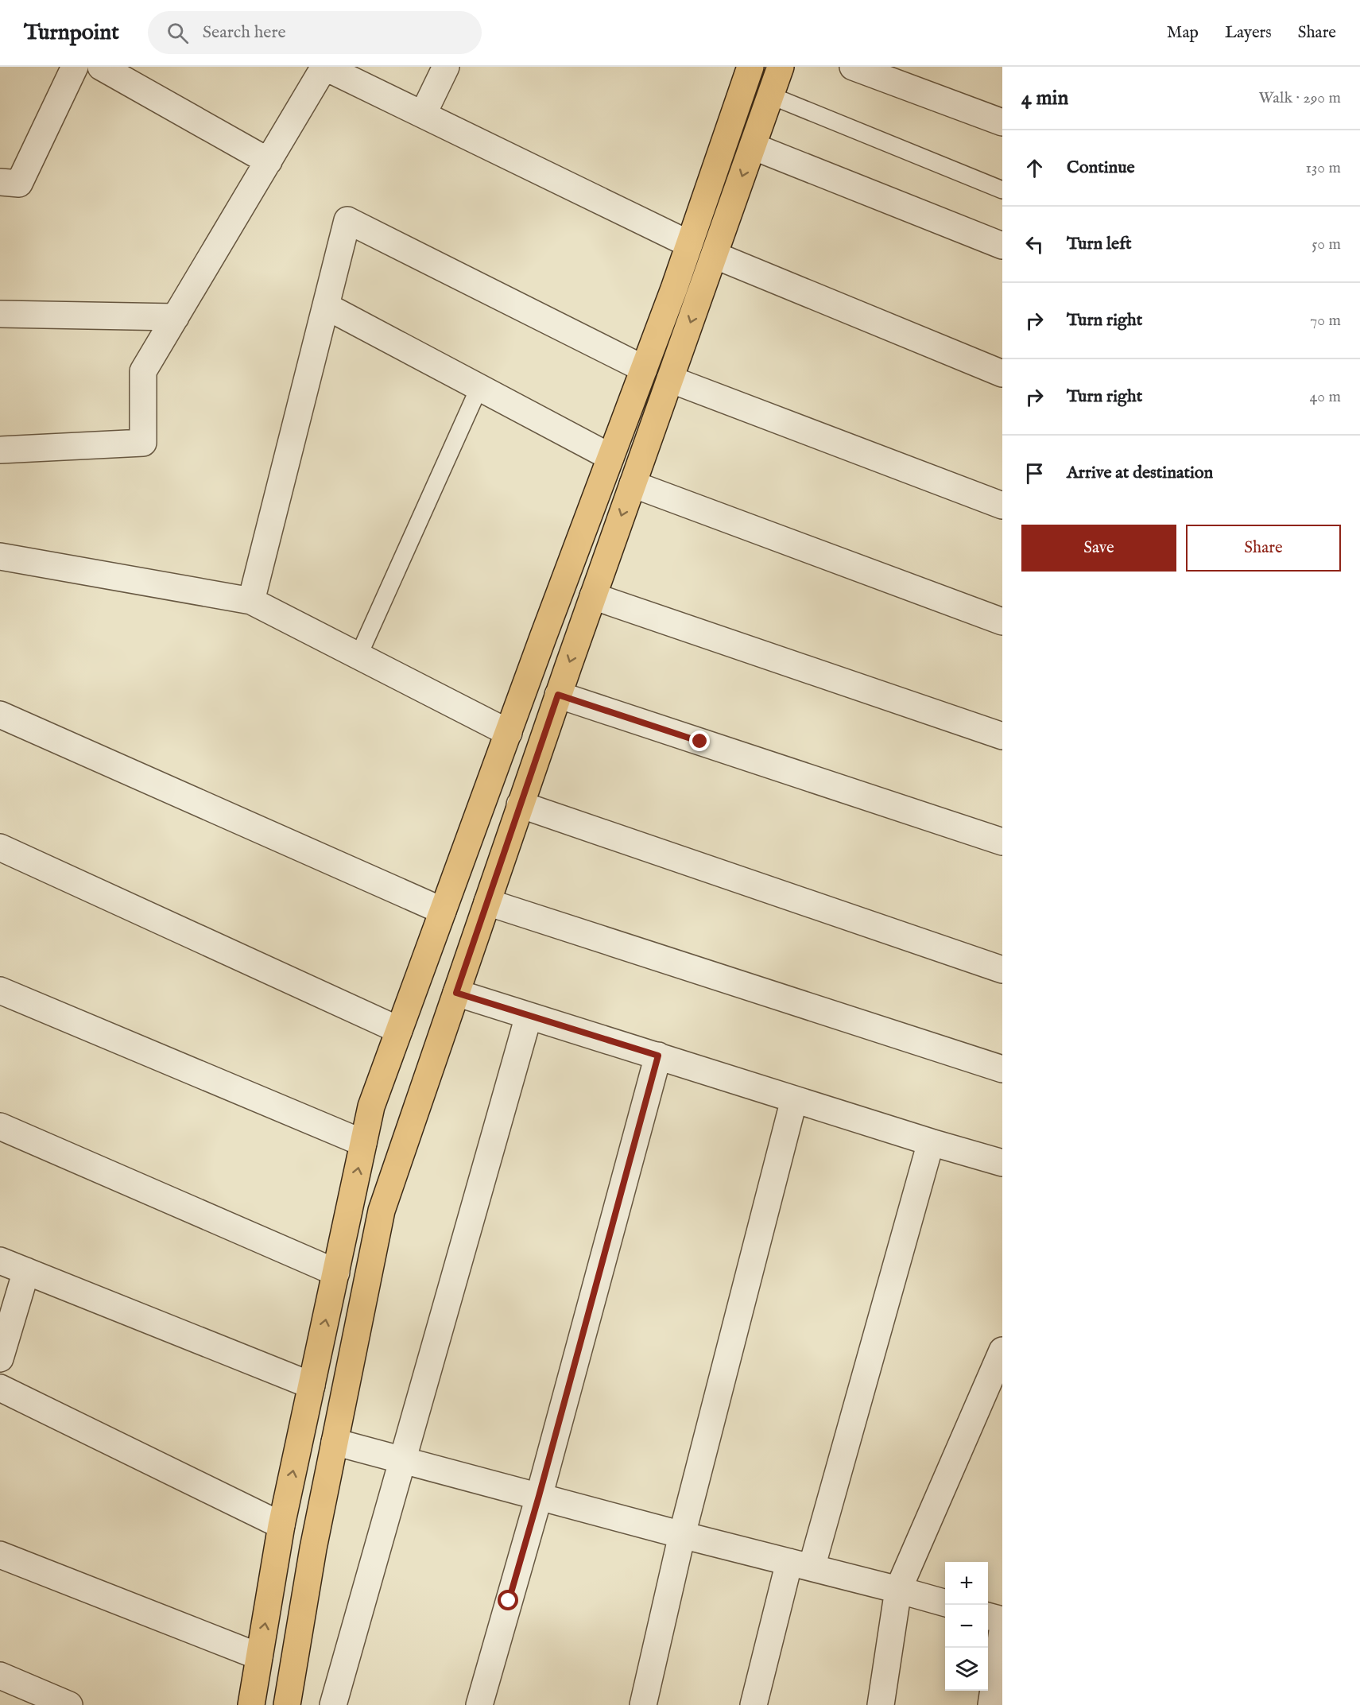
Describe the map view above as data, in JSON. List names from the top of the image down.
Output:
{
  "page": {
    "header": "Turnpoint",
    "search": "Search here",
    "nav": ["Map", "Layers", "Share"],
    "heading": ["4 min", "Walk · 290 m"],
    "list": [
      ["Continue", "130 m"],
      ["Turn left", "50 m"],
      ["Turn right", "70 m"],
      ["Turn right", "40 m"],
      "Arrive at destination"
    ],
    "buttons": ["Save", "Share"],
    "map_buttons": ["+", "−"]
  }
}
